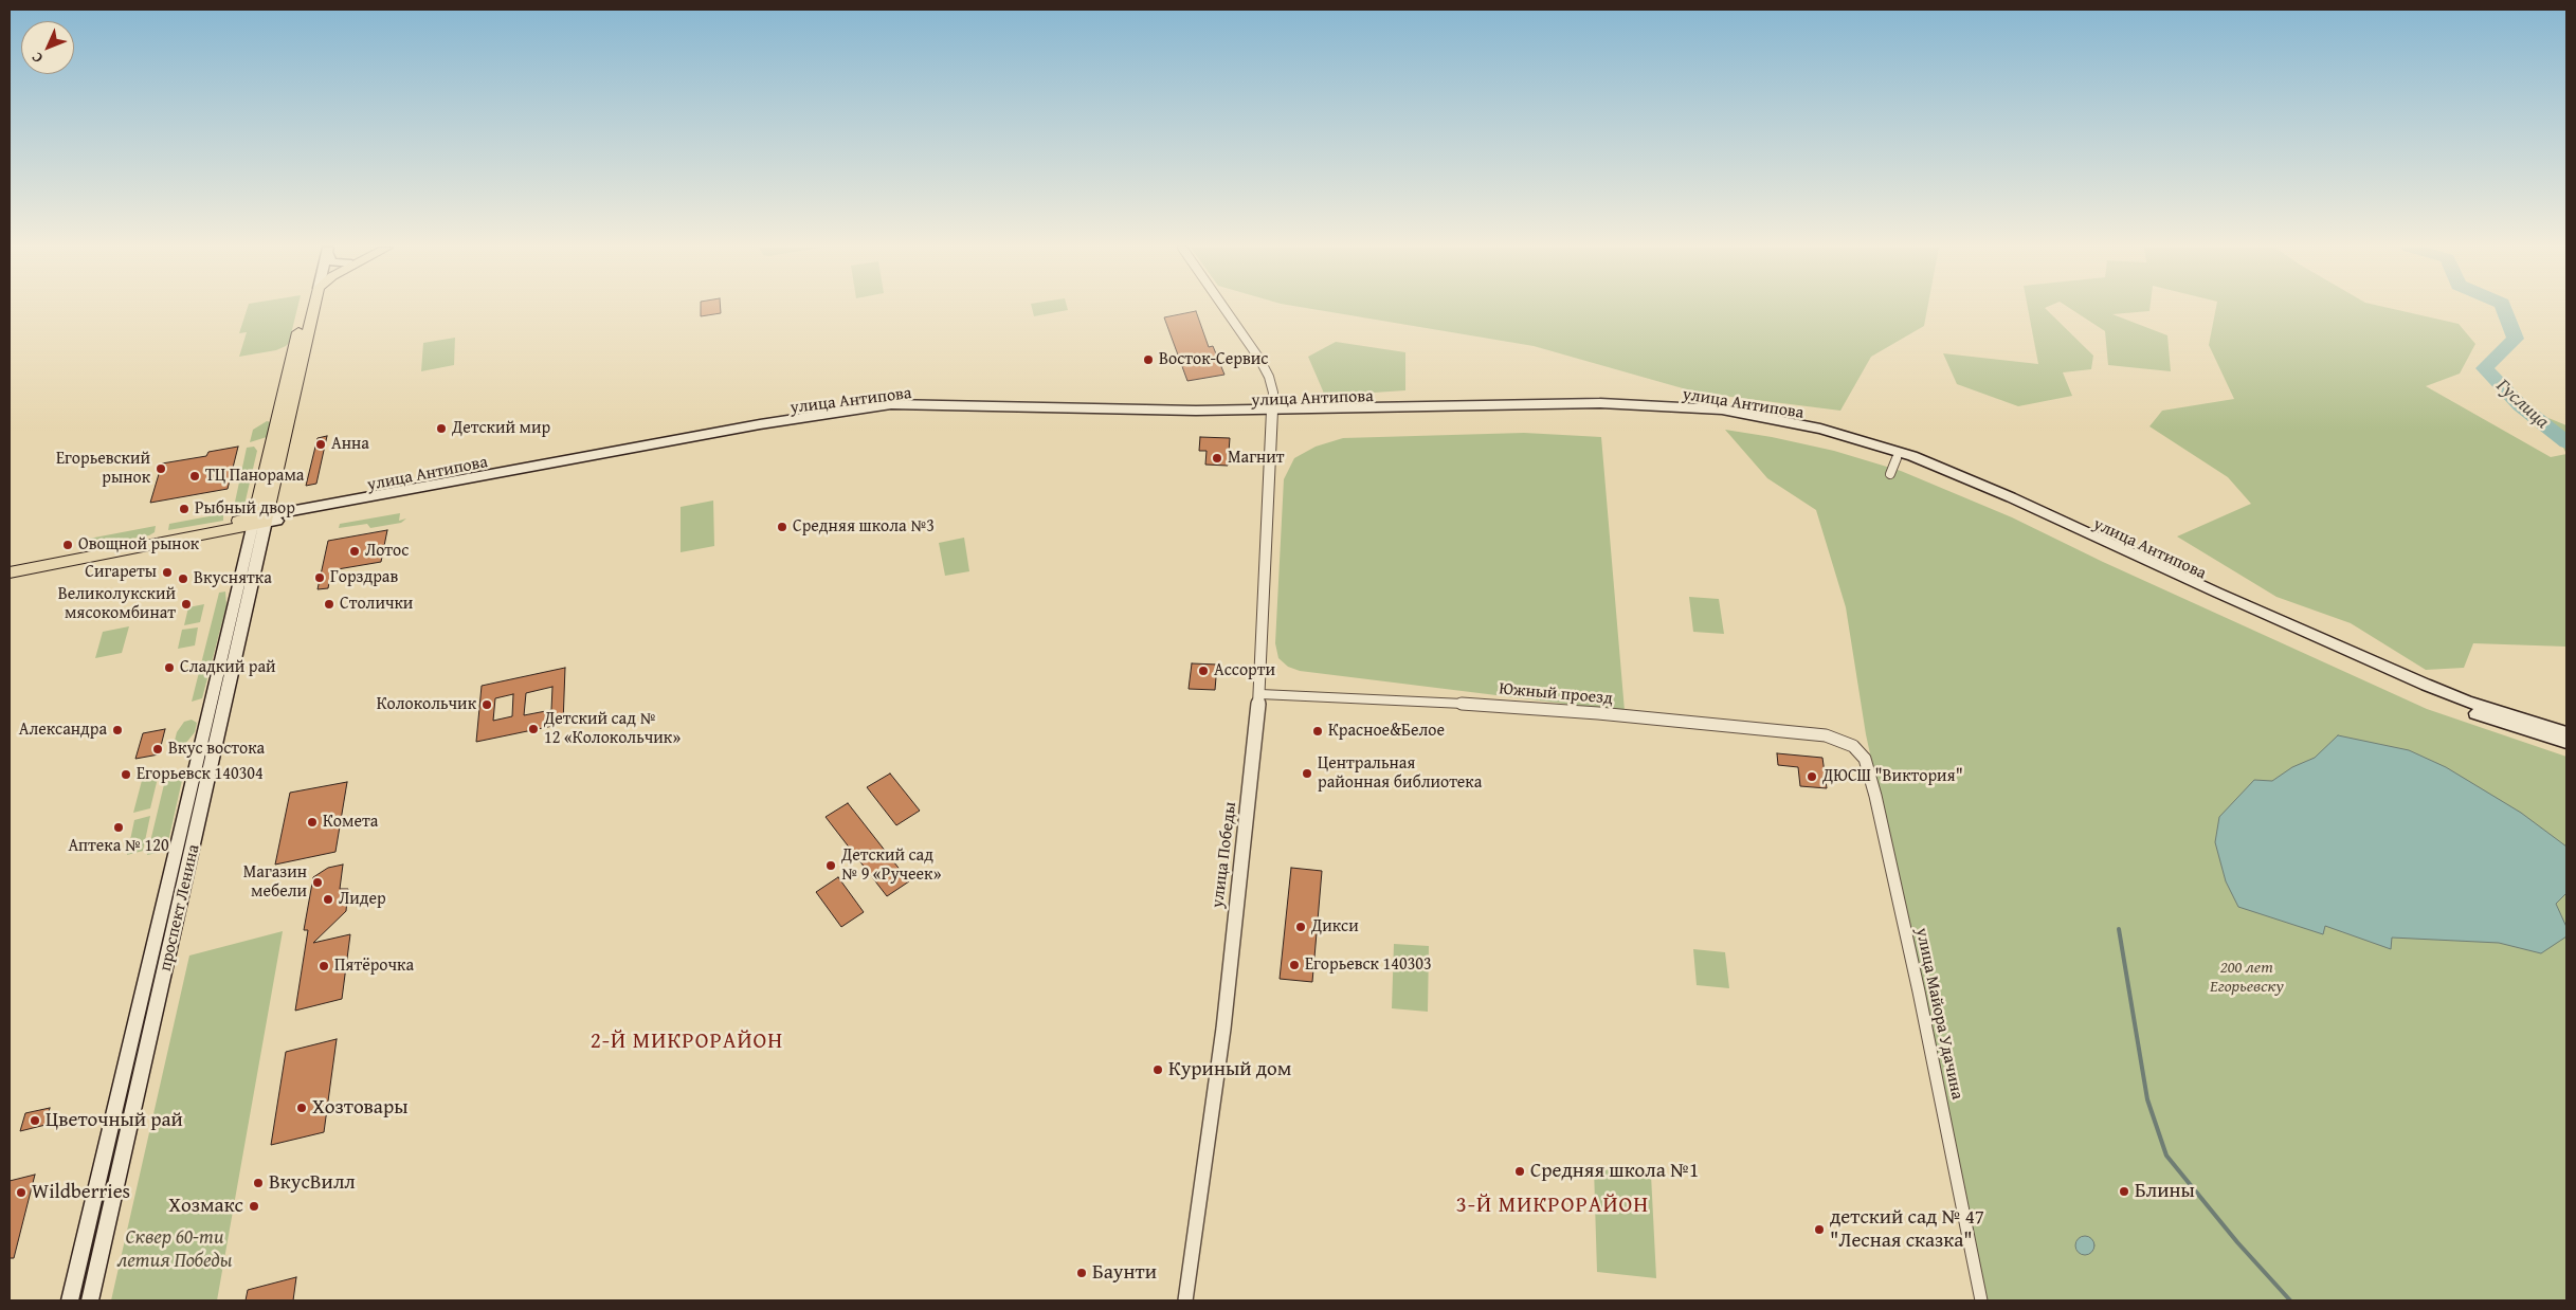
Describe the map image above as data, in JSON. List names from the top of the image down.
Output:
{
  "streets": {
    "main road": ["улица Антипова", "проспект Ленина"],
    "street": ["Южный проезд", "улица Победы", "улица Майора Удачина"]
  },
  "crossings": [
    ["улица Антипова", "улица Победы"],
    ["улица Антипова", "проспект Ленина"],
    ["Южный проезд", "улица Победы"],
    ["Южный проезд", "улица Майора Удачина"]
  ],
  "districts": ["2-Й МИКРОРАЙОН", "3-Й МИКРОРАЙОН"],
  "water": ["Гуслица"],
  "parks": ["200 лет Егорьевску", "Сквер 60-ти летия Победы"],
  "places": [
    "Восток-Сервис",
    "Детский мир",
    "Анна",
    "Магнит",
    "Егорьевский рынок",
    "ТЦ Панорама",
    "Рыбный двор",
    "Средняя школа №3",
    "Овощной рынок",
    "Лотос",
    "Сигареты",
    "Горздрав",
    "Вкуснятка",
    "Великолукский мясокомбинат",
    "Столички",
    "Сладкий рай",
    "Ассорти",
    "Колокольчик",
    "Детский сад № 12 «Колокольчик»",
    "Александра",
    "Красное&Белое",
    "Вкус востока",
    "Центральная районная библиотека",
    "Егорьевск 140304",
    "ДЮСШ \"Виктория\"",
    "Комета",
    "Аптека № 120",
    "Детский сад № 9 «Ручеек»",
    "Магазин мебели",
    "Лидер",
    "Дикси",
    "Егорьевск 140303",
    "Пятёрочка",
    "Куриный дом",
    "Хозтовары",
    "Цветочный рай",
    "Средняя школа №1",
    "ВкусВилл",
    "Блины",
    "Wildberries",
    "Хозмакс",
    "детский сад № 47 \"Лесная сказка\"",
    "Баунти"
  ],
  "north": "bottom left"
}
